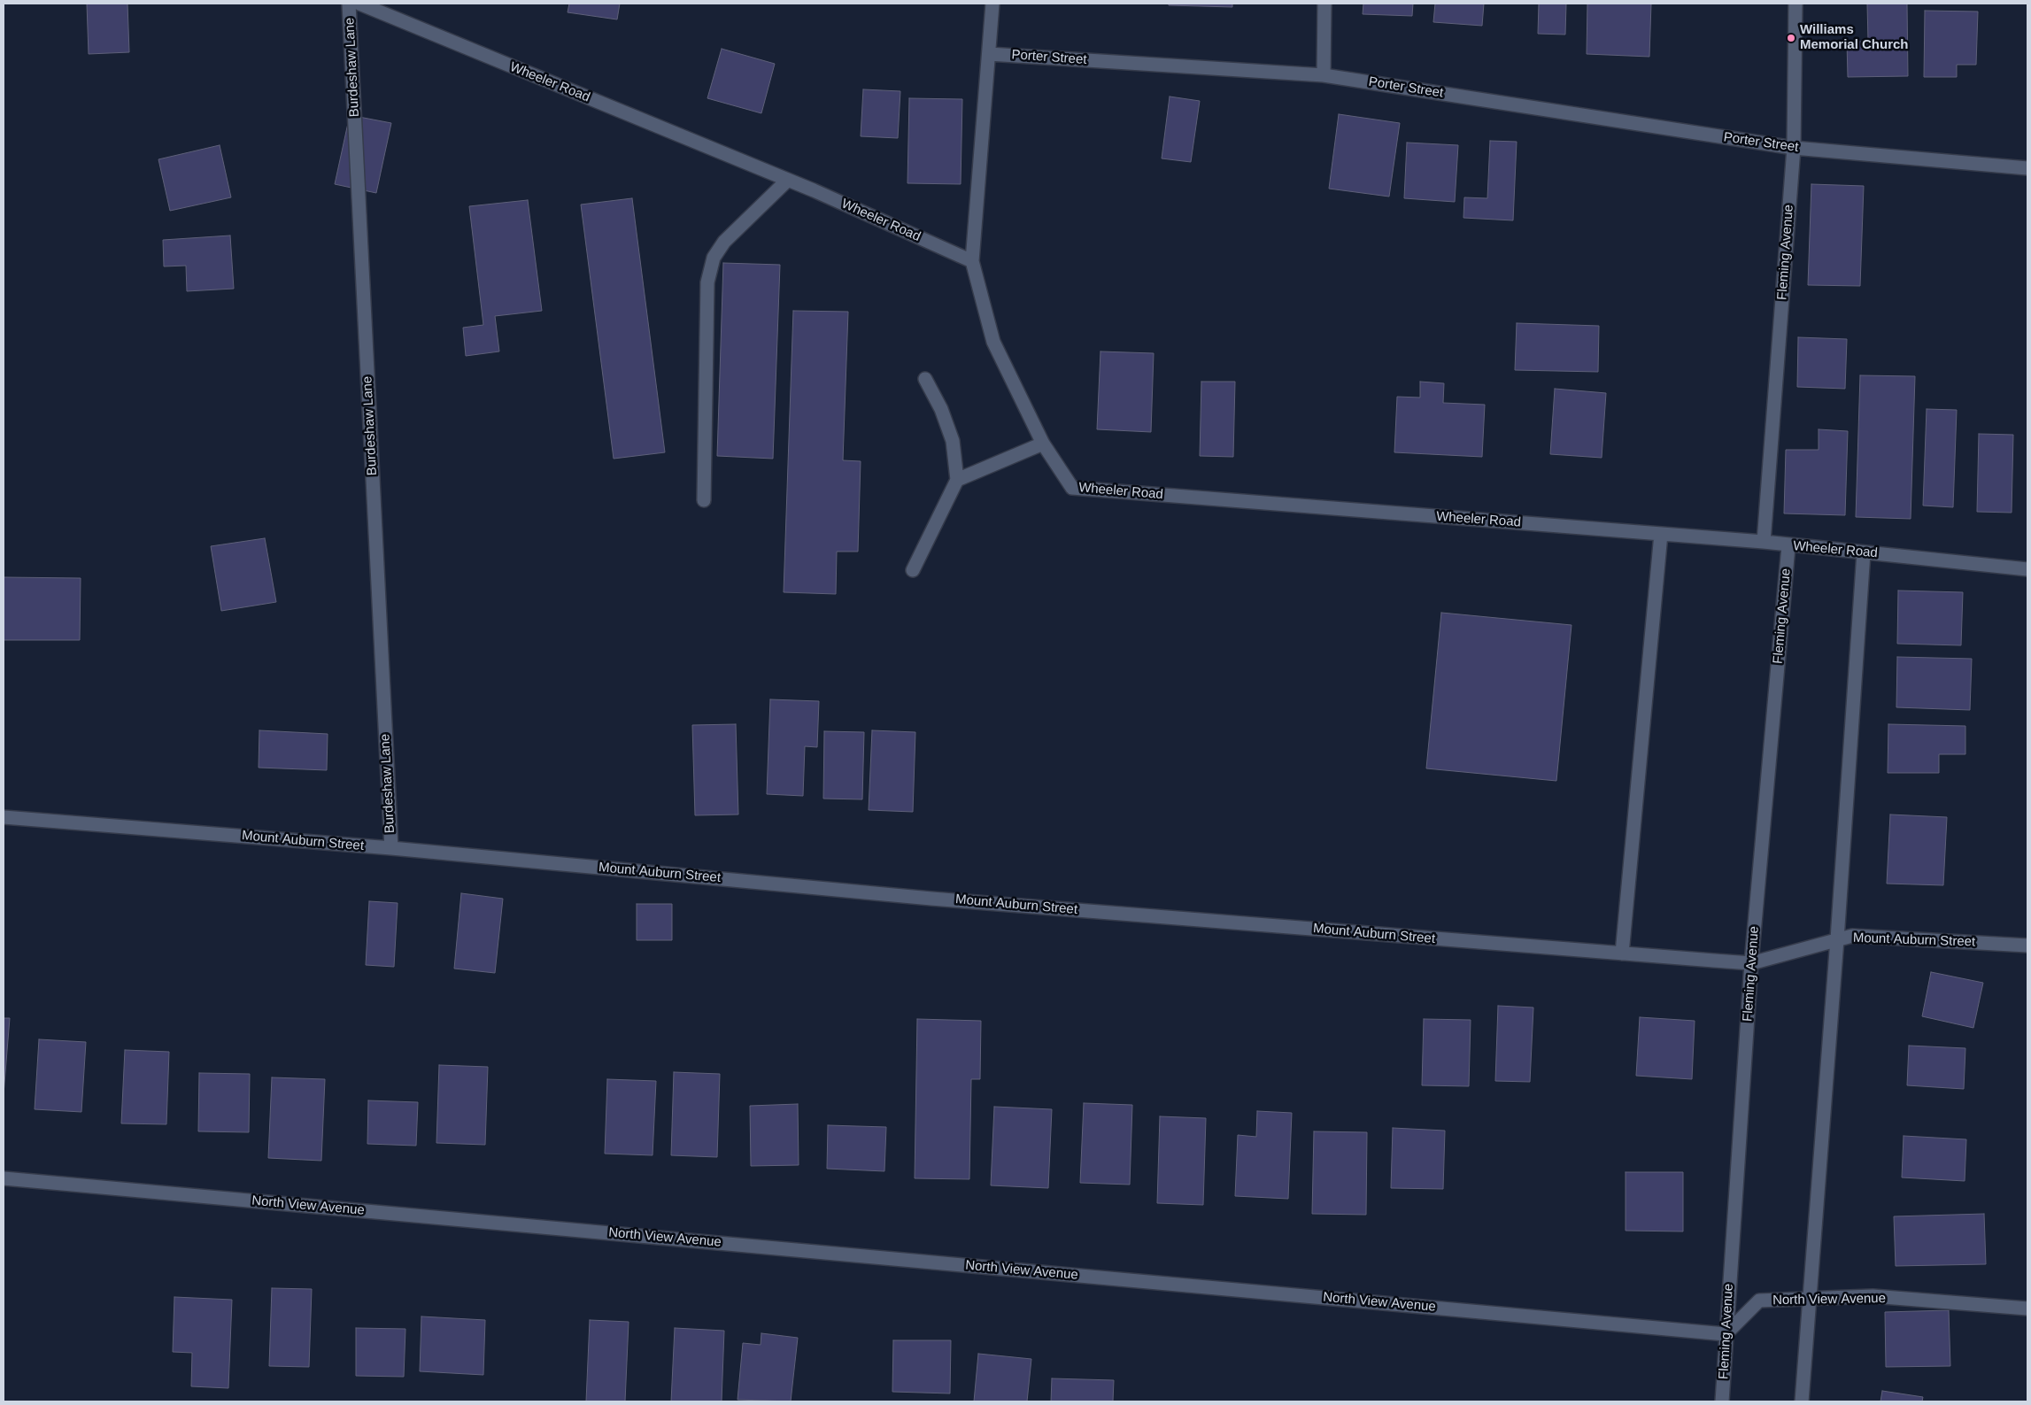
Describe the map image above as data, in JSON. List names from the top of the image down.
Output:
{
  "streets": {
    "street": [
      "Porter Street",
      "Burdeshaw Lane",
      "Wheeler Road",
      "Fleming Avenue",
      "Mount Auburn Street",
      "North View Avenue"
    ]
  },
  "crossings": [
    ["Porter Street", "Fleming Avenue"],
    ["Burdeshaw Lane", "Mount Auburn Street"],
    ["Wheeler Road", "Fleming Avenue"],
    ["Fleming Avenue", "Mount Auburn Street"],
    ["Fleming Avenue", "North View Avenue"]
  ],
  "places": ["Williams Memorial Church"]
}
